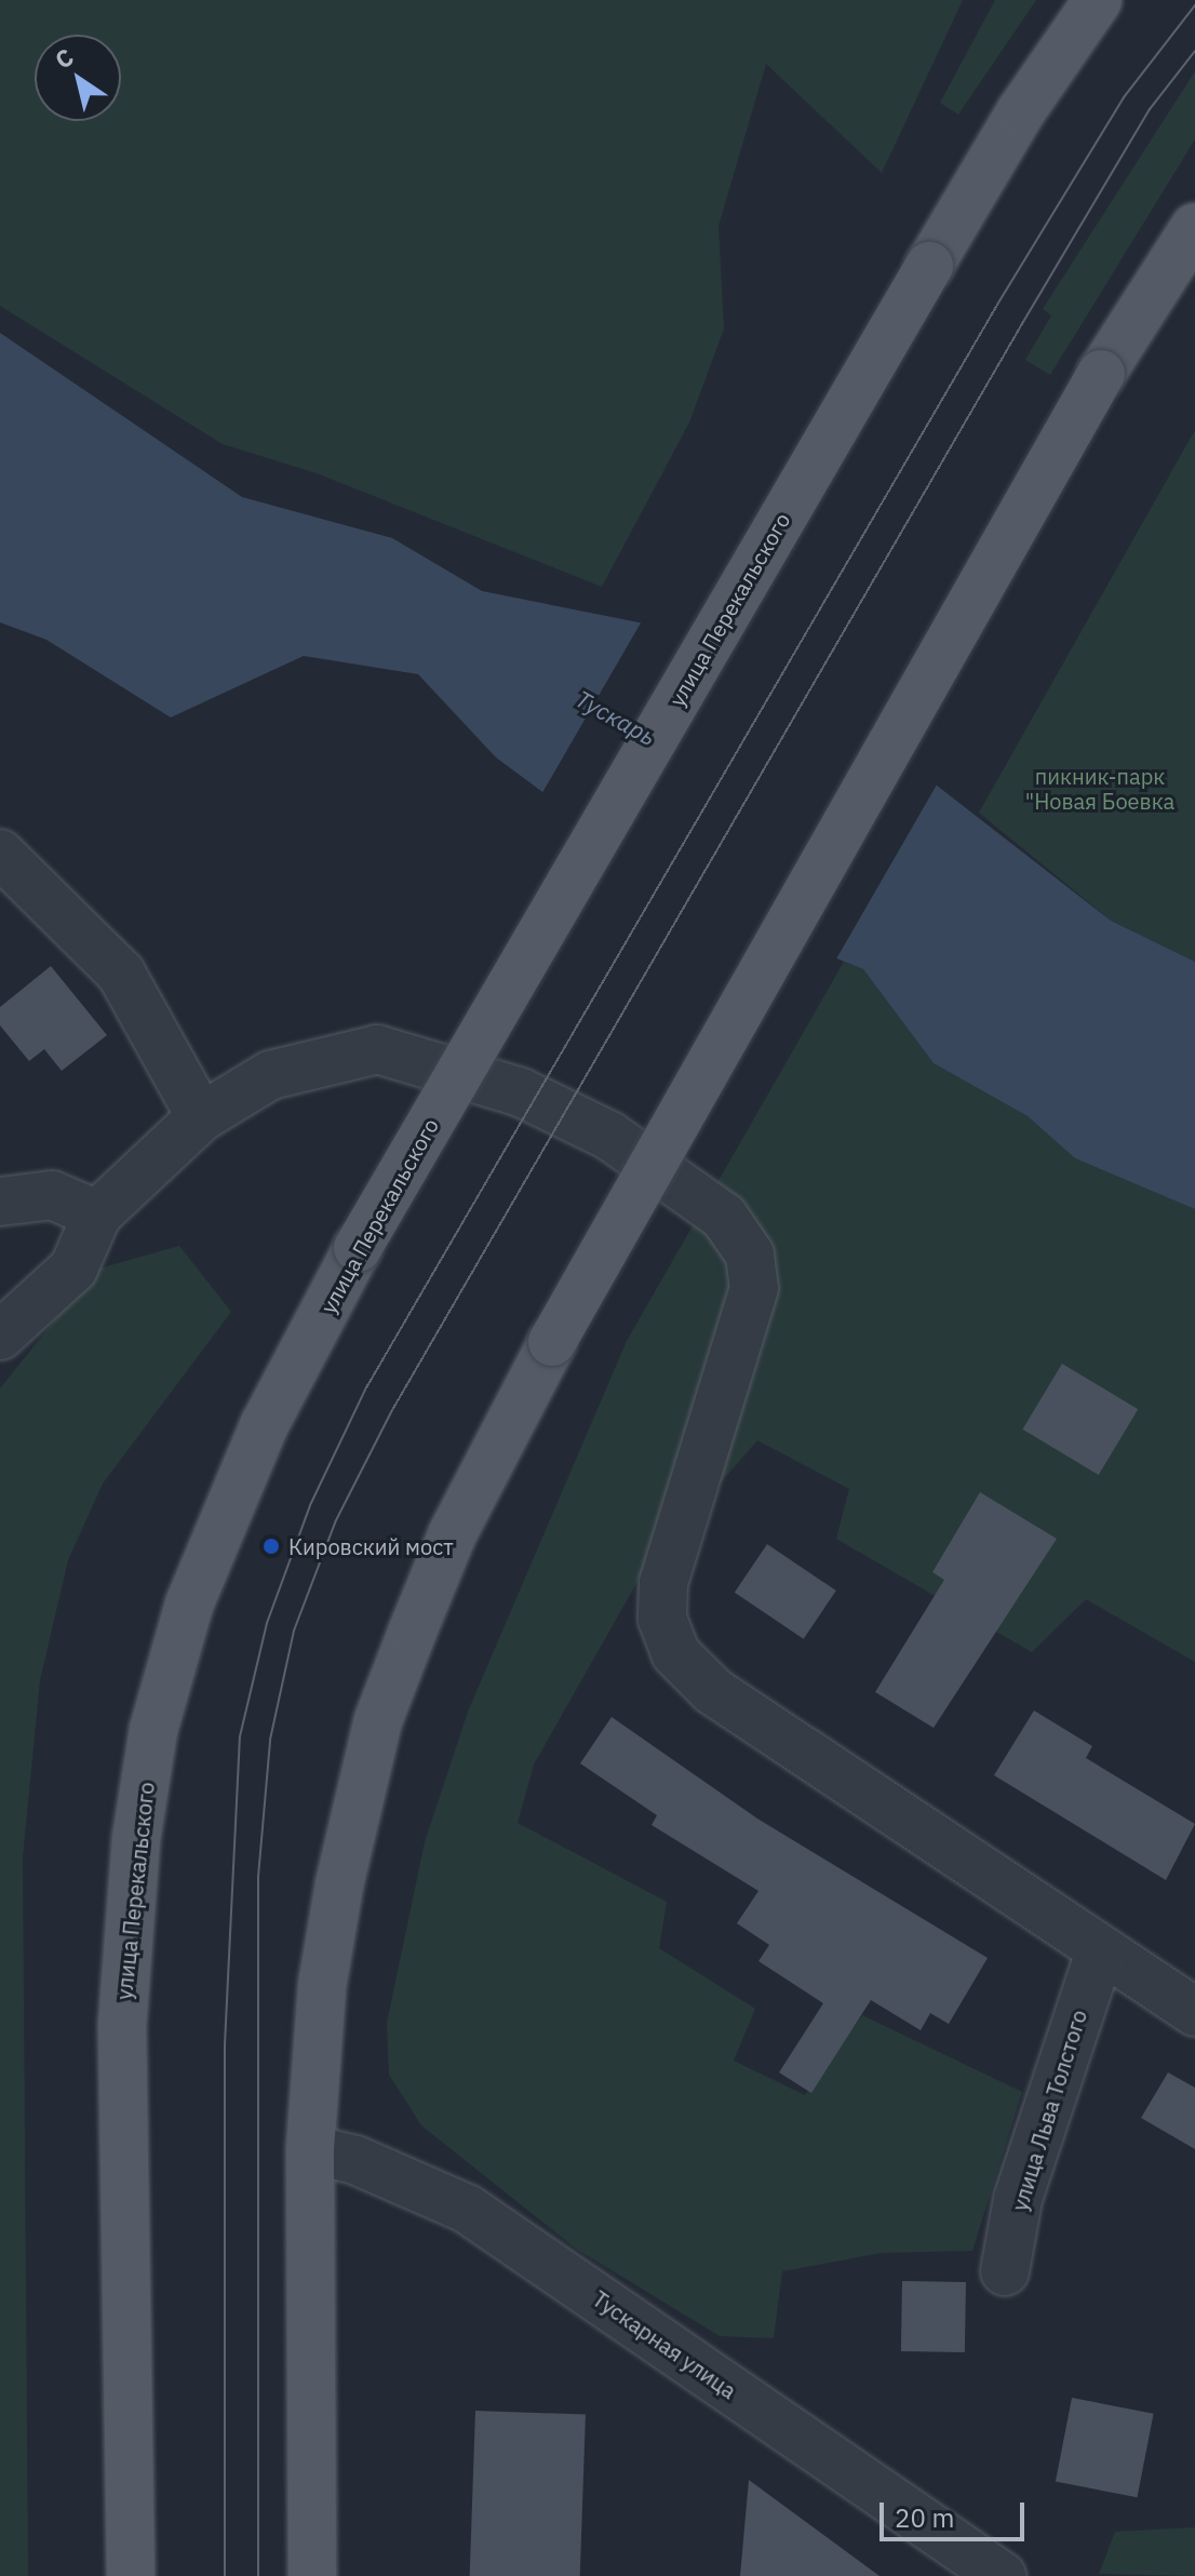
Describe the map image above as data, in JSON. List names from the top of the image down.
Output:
{
  "streets": {
    "main road": ["улица Перекальского"],
    "street": ["улица Льва Толстого", "Тускарная улица"]
  },
  "water": ["Тускарь"],
  "parks": ["пикник-парк \"Новая Боевка"],
  "places": ["Кировский мост"],
  "scale_bar": "20 m",
  "north": "top left"
}
